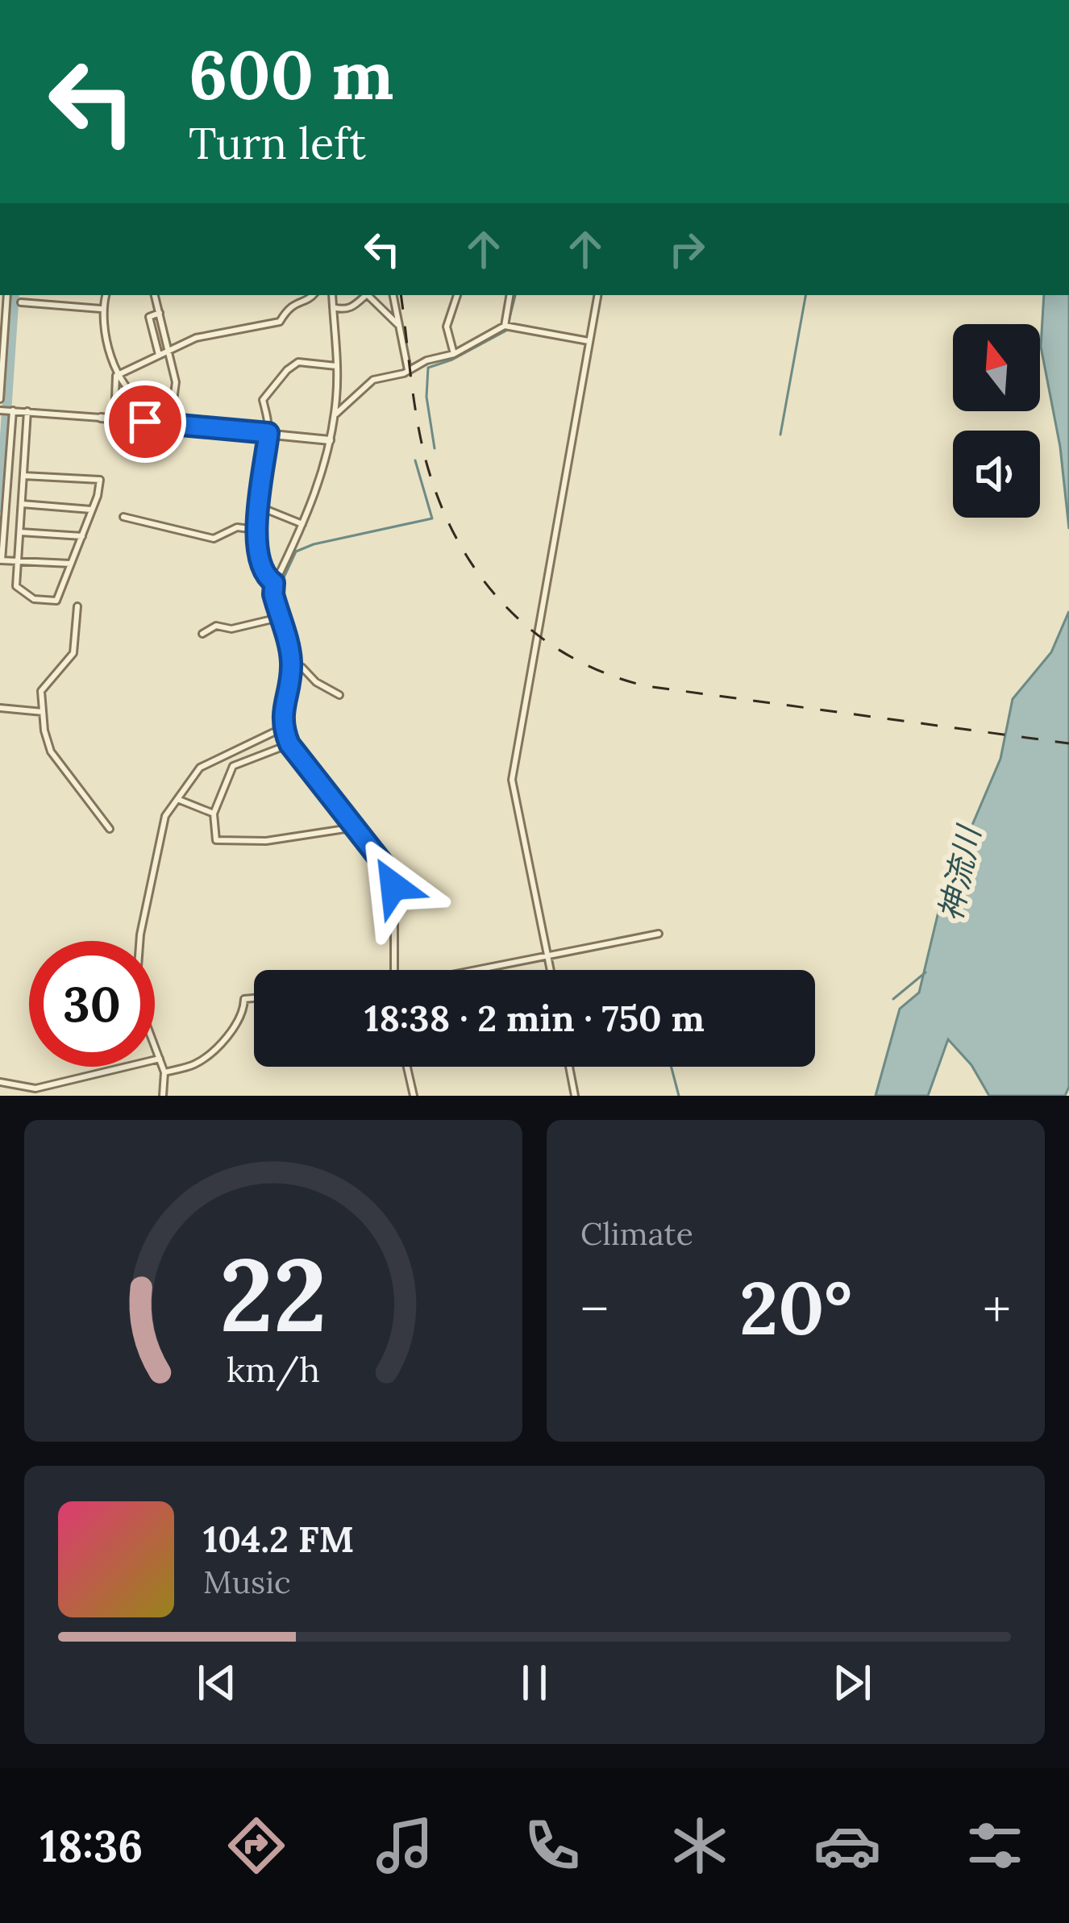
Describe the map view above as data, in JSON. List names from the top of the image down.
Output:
{
  "water": ["神流川"],
  "north": "top",
  "page": {
    "turn": ["600 m", "Turn left"],
    "limit": "30",
    "trip": "18:38 · 2 min · 750 m",
    "tile": "Climate",
    "heat": ["−", "20°", "+"],
    "song": ["104.2 FM", "Music"],
    "tabs": "18:36",
    "gauge": ["22", "km/h"]
  }
}
